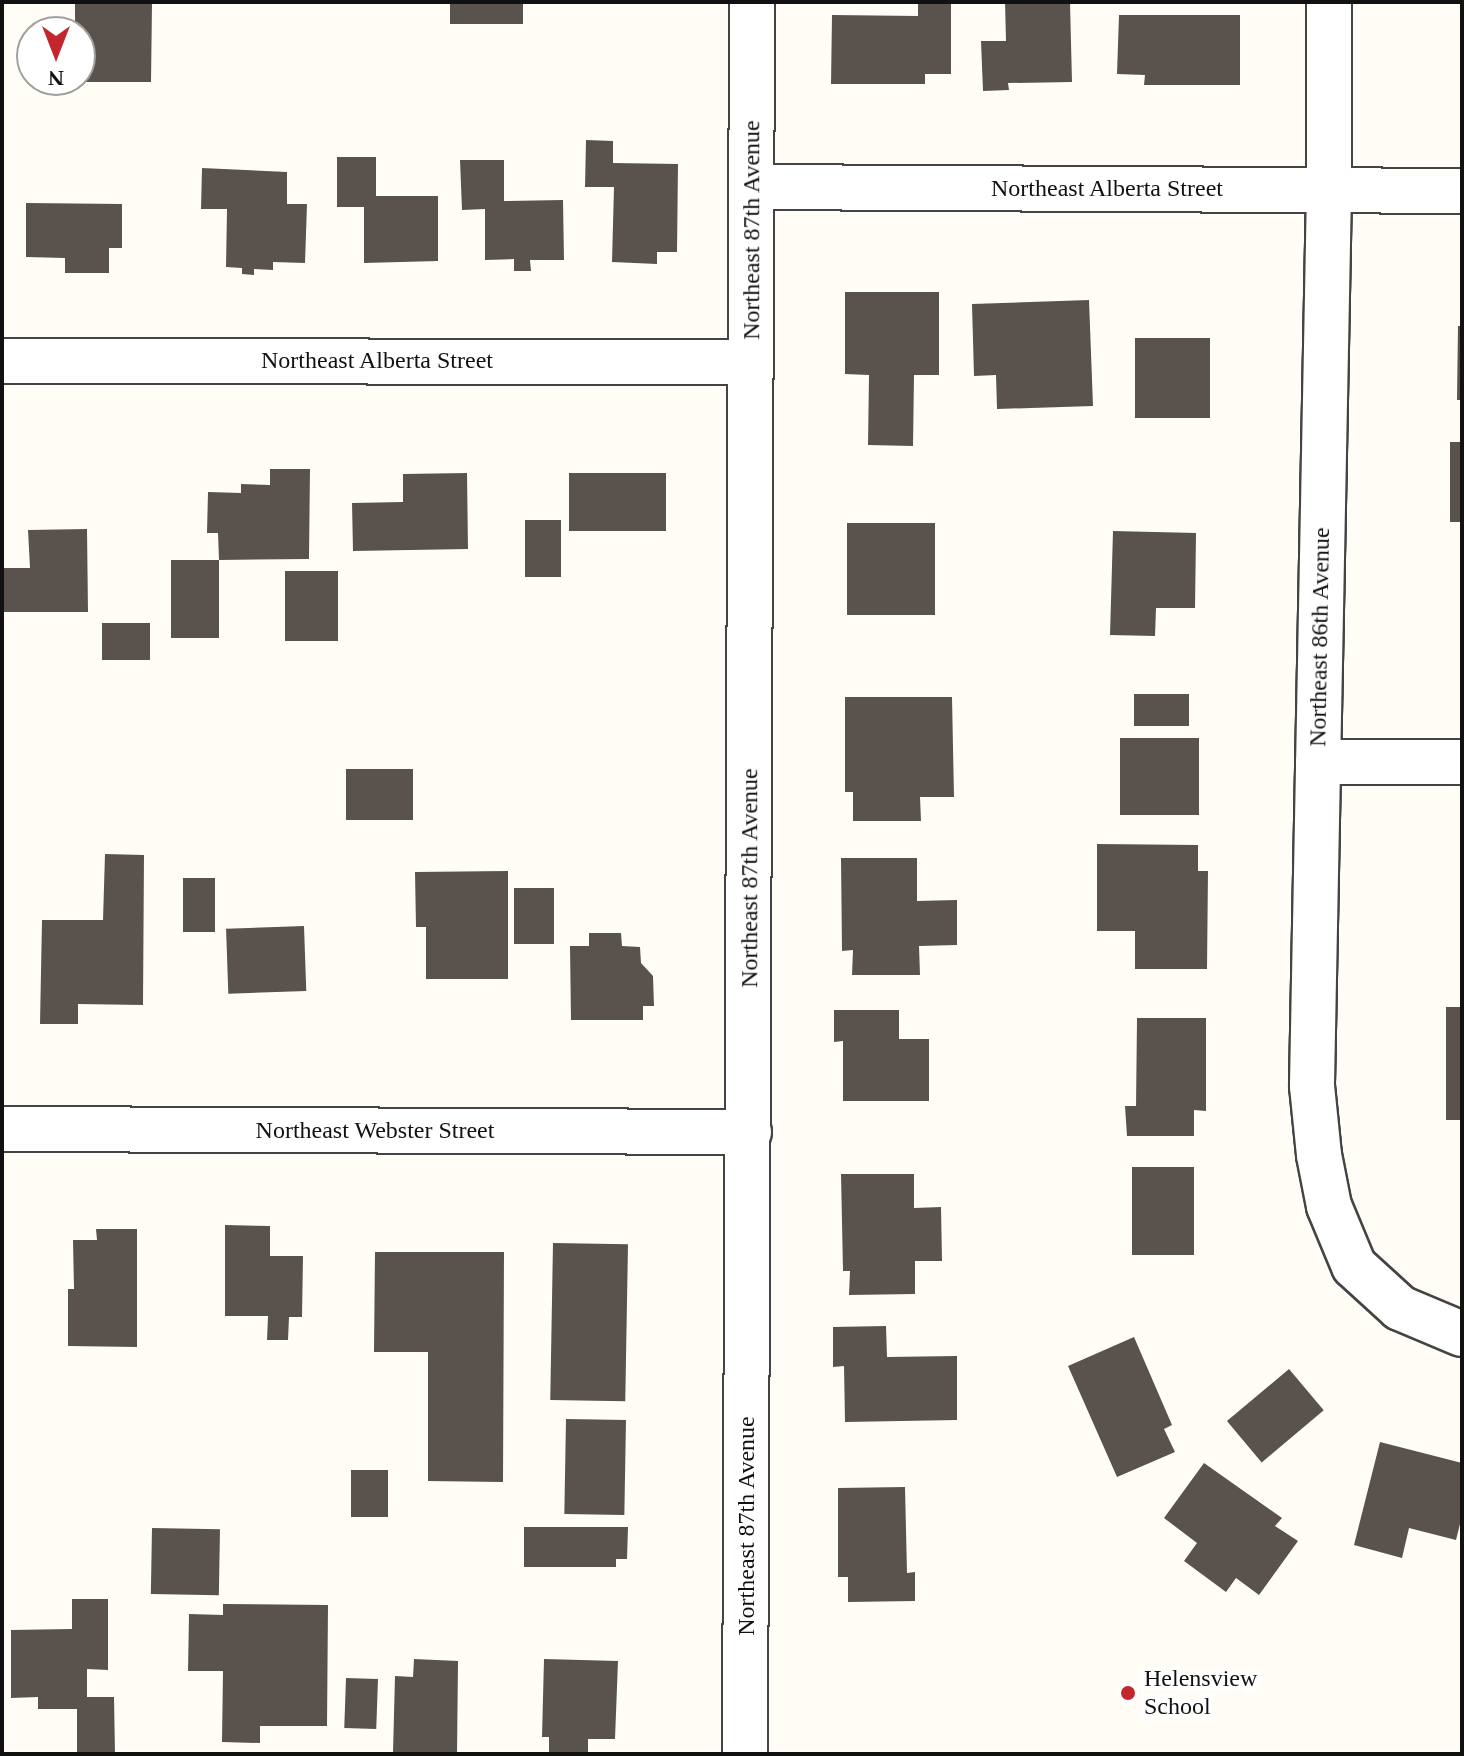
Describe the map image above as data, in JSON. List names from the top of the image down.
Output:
{
  "streets": {
    "street": [
      "Northeast Alberta Street",
      "Northeast 87th Avenue",
      "Northeast 86th Avenue",
      "Northeast Webster Street"
    ]
  },
  "crossings": [
    ["Northeast Alberta Street", "Northeast 87th Avenue"],
    ["Northeast Alberta Street", "Northeast 86th Avenue"],
    ["Northeast 87th Avenue", "Northeast Webster Street"]
  ],
  "places": ["Helensview School"],
  "north": "bottom"
}
